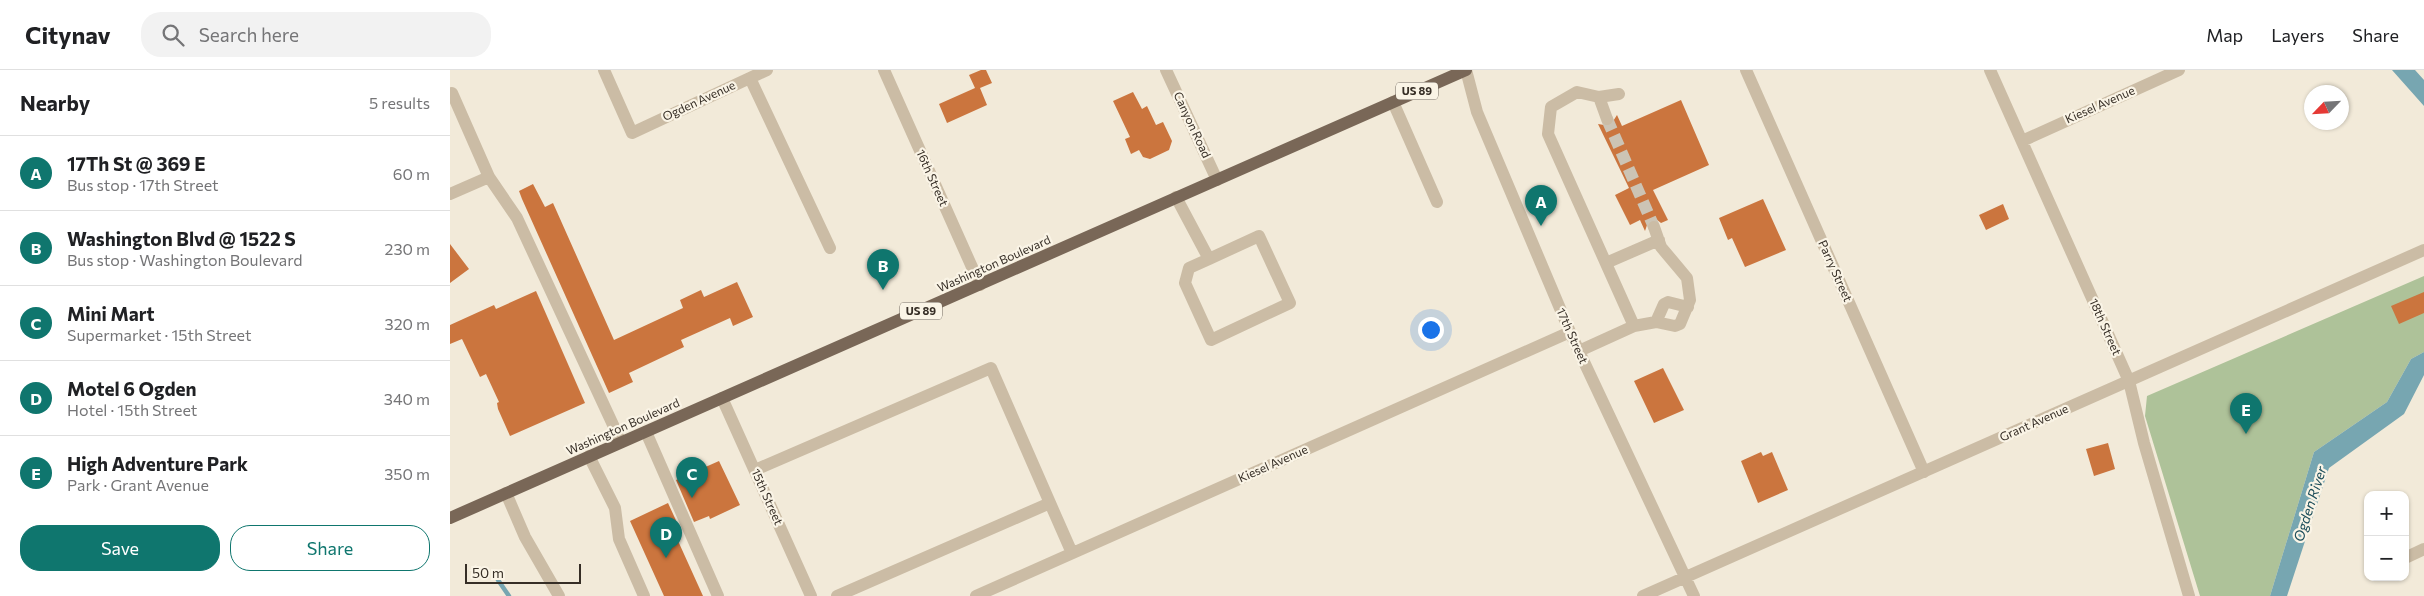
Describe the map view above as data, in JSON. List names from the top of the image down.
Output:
{
  "streets": {
    "main road": ["US 89", "Washington Boulevard"],
    "street": [
      "Ogden Avenue",
      "Kiesel Avenue",
      "Canyon Road",
      "16th Street",
      "Parry Street",
      "18th Street",
      "17th Street",
      "Grant Avenue",
      "15th Street"
    ]
  },
  "crossings": [
    ["Kiesel Avenue", "18th Street"],
    ["Kiesel Avenue", "17th Street"],
    ["Canyon Road", "Washington Boulevard"],
    ["16th Street", "Washington Boulevard"],
    ["Washington Boulevard", "17th Street"],
    ["Washington Boulevard", "15th Street"],
    ["Parry Street", "Grant Avenue"],
    ["18th Street", "Grant Avenue"],
    ["17th Street", "Grant Avenue"]
  ],
  "water": ["Ogden River"],
  "scale_bar": "50 m",
  "north": "bottom left",
  "page": {
    "header": "Citynav",
    "search": "Search here",
    "nav": ["Map", "Layers", "Share"],
    "heading": ["Nearby", "5 results"],
    "list": [
      {
        "mark": "A",
        "name": "17Th St @ 369 E",
        "note": "Bus stop · 17th Street",
        "value": "60 m"
      },
      {
        "mark": "B",
        "name": "Washington Blvd @ 1522 S",
        "note": "Bus stop · Washington Boulevard",
        "value": "230 m"
      },
      {
        "mark": "C",
        "name": "Mini Mart",
        "note": "Supermarket · 15th Street",
        "value": "320 m"
      },
      {
        "mark": "D",
        "name": "Motel 6 Ogden",
        "note": "Hotel · 15th Street",
        "value": "340 m"
      },
      {
        "mark": "E",
        "name": "High Adventure Park",
        "note": "Park · Grant Avenue",
        "value": "350 m"
      }
    ],
    "pins": [
      "A",
      "B",
      "E",
      "C",
      "D"
    ],
    "map_buttons": ["+", "−"],
    "buttons": ["Save", "Share"],
    "scale": "50 m"
  }
}
